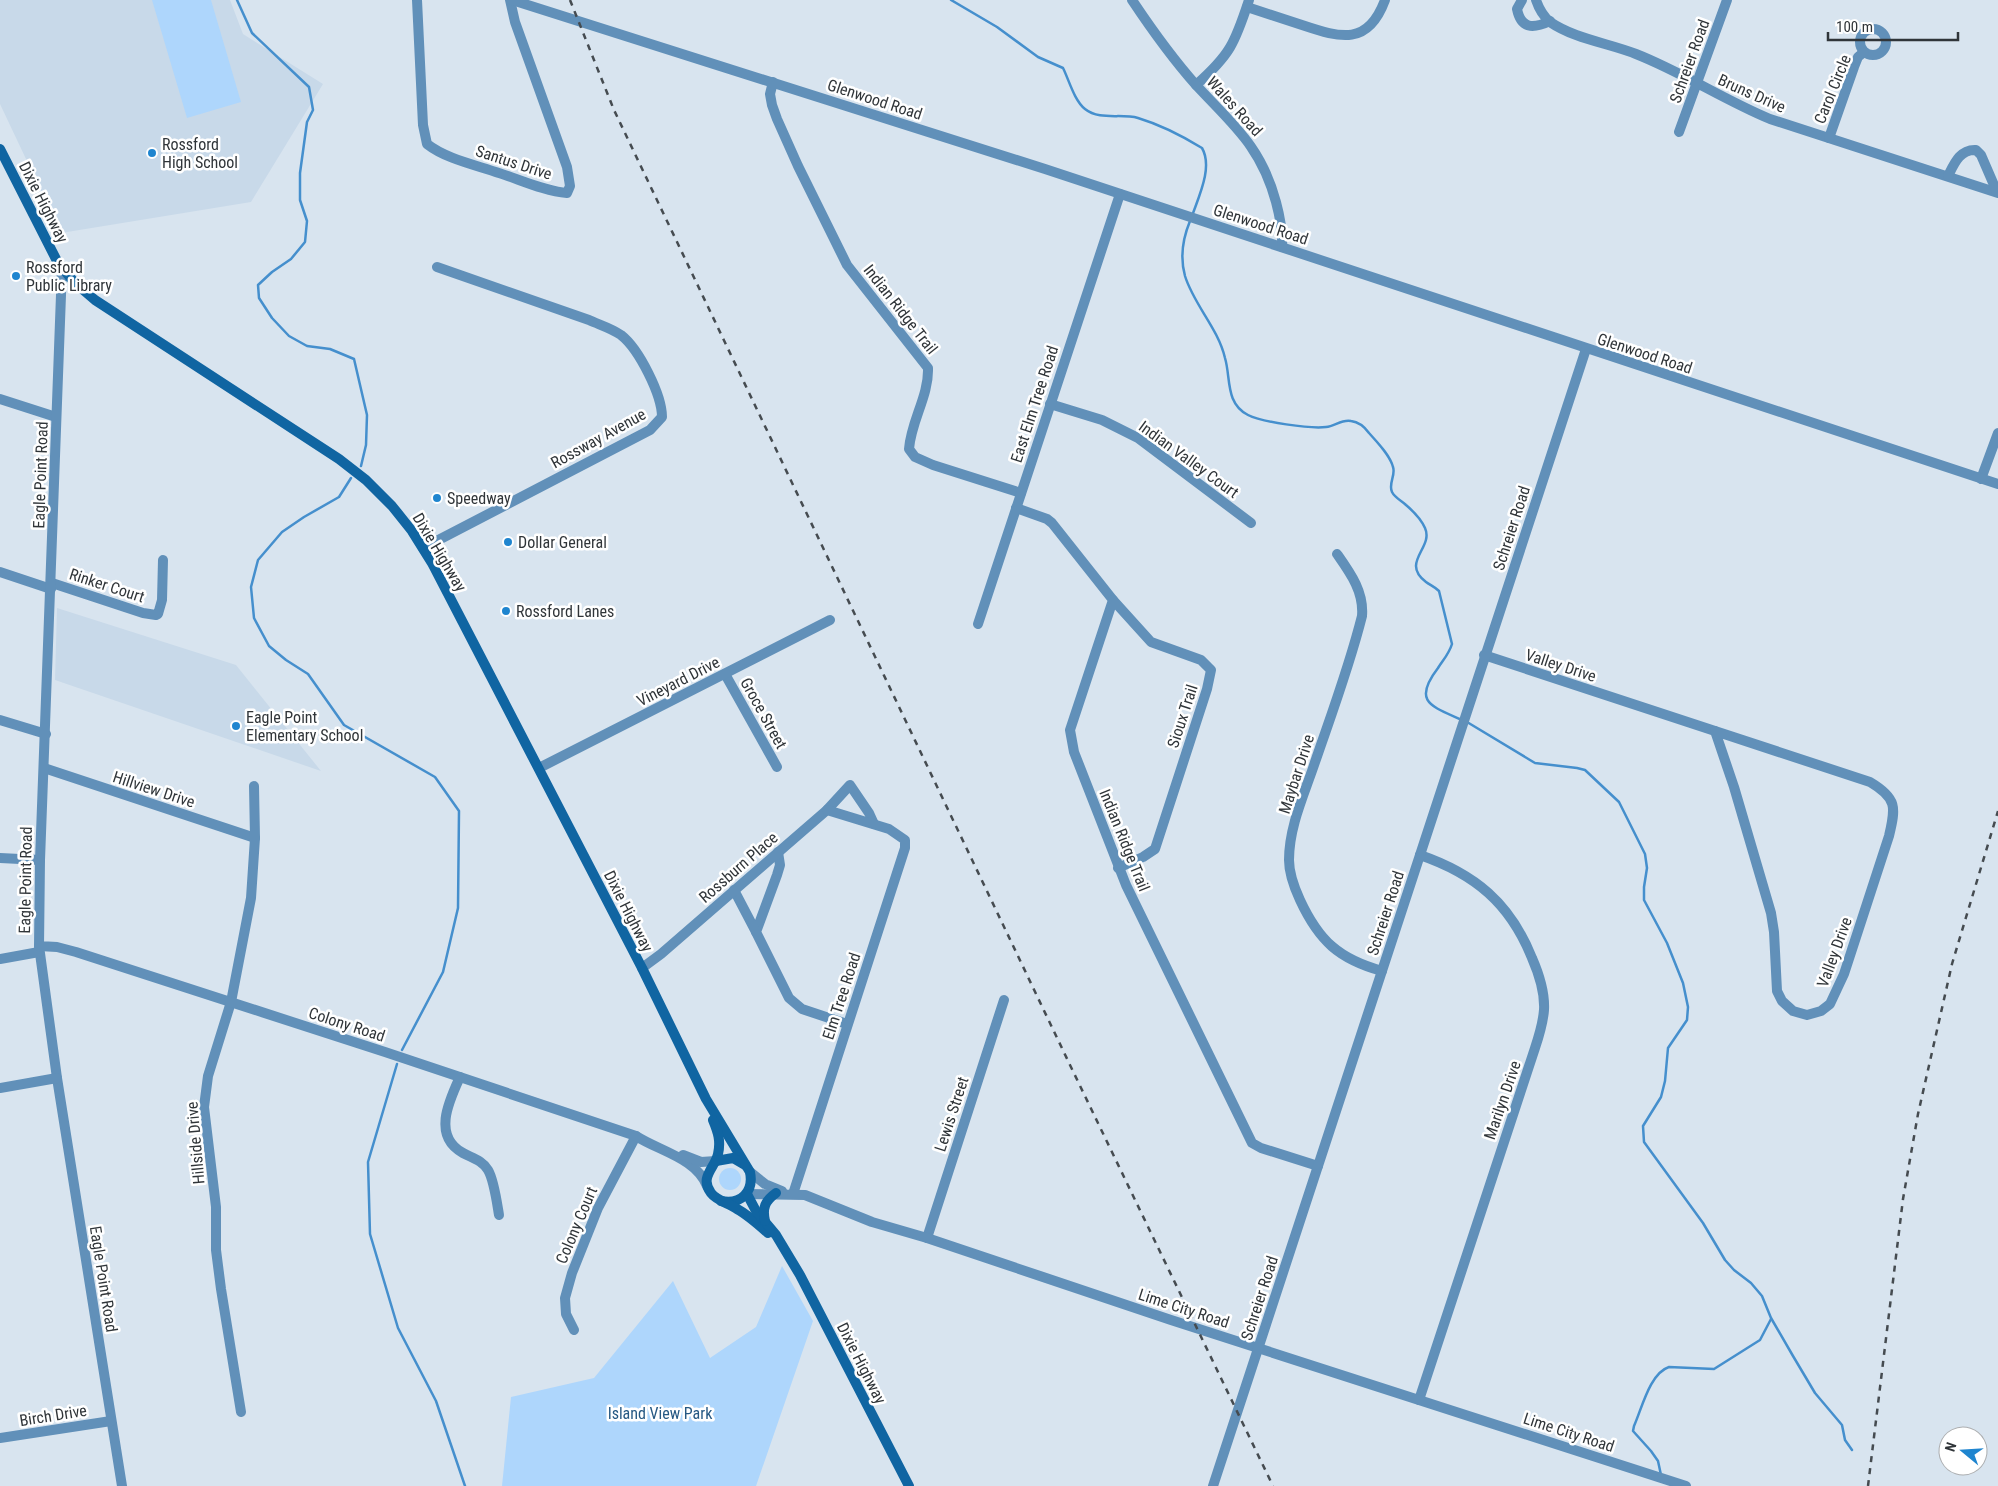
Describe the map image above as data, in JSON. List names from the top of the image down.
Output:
{
  "streets": {
    "main road": ["Dixie Highway"],
    "street": [
      "Schreier Road",
      "Carol Circle",
      "Bruns Drive",
      "Glenwood Road",
      "Wales Road",
      "Santus Drive",
      "Indian Ridge Trail",
      "East Elm Tree Road",
      "Rossway Avenue",
      "Indian Valley Court",
      "Eagle Point Road",
      "Rinker Court",
      "Valley Drive",
      "Vineyard Drive",
      "Groce Street",
      "Sioux Trail",
      "Maybar Drive",
      "Hillview Drive",
      "Rossburn Place",
      "Elm Tree Road",
      "Colony Road",
      "Marilyn Drive",
      "Lewis Street",
      "Hillside Drive",
      "Colony Court",
      "Lime City Road",
      "Birch Drive"
    ]
  },
  "crossings": [
    ["Schreier Road", "Bruns Drive"],
    ["Schreier Road", "Glenwood Road"],
    ["Schreier Road", "Indian Ridge Trail"],
    ["Schreier Road", "Valley Drive"],
    ["Schreier Road", "Maybar Drive"],
    ["Schreier Road", "Marilyn Drive"],
    ["Schreier Road", "Lime City Road"],
    ["Carol Circle", "Bruns Drive"],
    ["Glenwood Road", "Wales Road"],
    ["Glenwood Road", "Santus Drive"],
    ["Glenwood Road", "Indian Ridge Trail"],
    ["Glenwood Road", "East Elm Tree Road"],
    ["Dixie Highway", "Rossway Avenue"],
    ["Dixie Highway", "Eagle Point Road"],
    ["Dixie Highway", "Vineyard Drive"],
    ["Dixie Highway", "Rossburn Place"],
    ["Dixie Highway", "Colony Road"],
    ["Dixie Highway", "Lime City Road"],
    ["Indian Ridge Trail", "East Elm Tree Road"],
    ["Indian Ridge Trail", "Sioux Trail"],
    ["East Elm Tree Road", "Indian Valley Court"],
    ["Eagle Point Road", "Rinker Court"],
    ["Eagle Point Road", "Hillview Drive"],
    ["Eagle Point Road", "Colony Road"],
    ["Eagle Point Road", "Birch Drive"],
    ["Vineyard Drive", "Groce Street"],
    ["Hillview Drive", "Hillside Drive"],
    ["Rossburn Place", "Elm Tree Road"],
    ["Elm Tree Road", "Lime City Road"],
    ["Colony Road", "Hillside Drive"],
    ["Colony Road", "Colony Court"],
    ["Colony Road", "Lime City Road"],
    ["Marilyn Drive", "Lime City Road"],
    ["Lewis Street", "Lime City Road"]
  ],
  "parks": ["Island View Park"],
  "places": [
    "Rossford High School",
    "Rossford Public Library",
    "Speedway",
    "Dollar General",
    "Rossford Lanes",
    "Eagle Point Elementary School"
  ],
  "scale_bar": "100 m",
  "north": "left"
}
